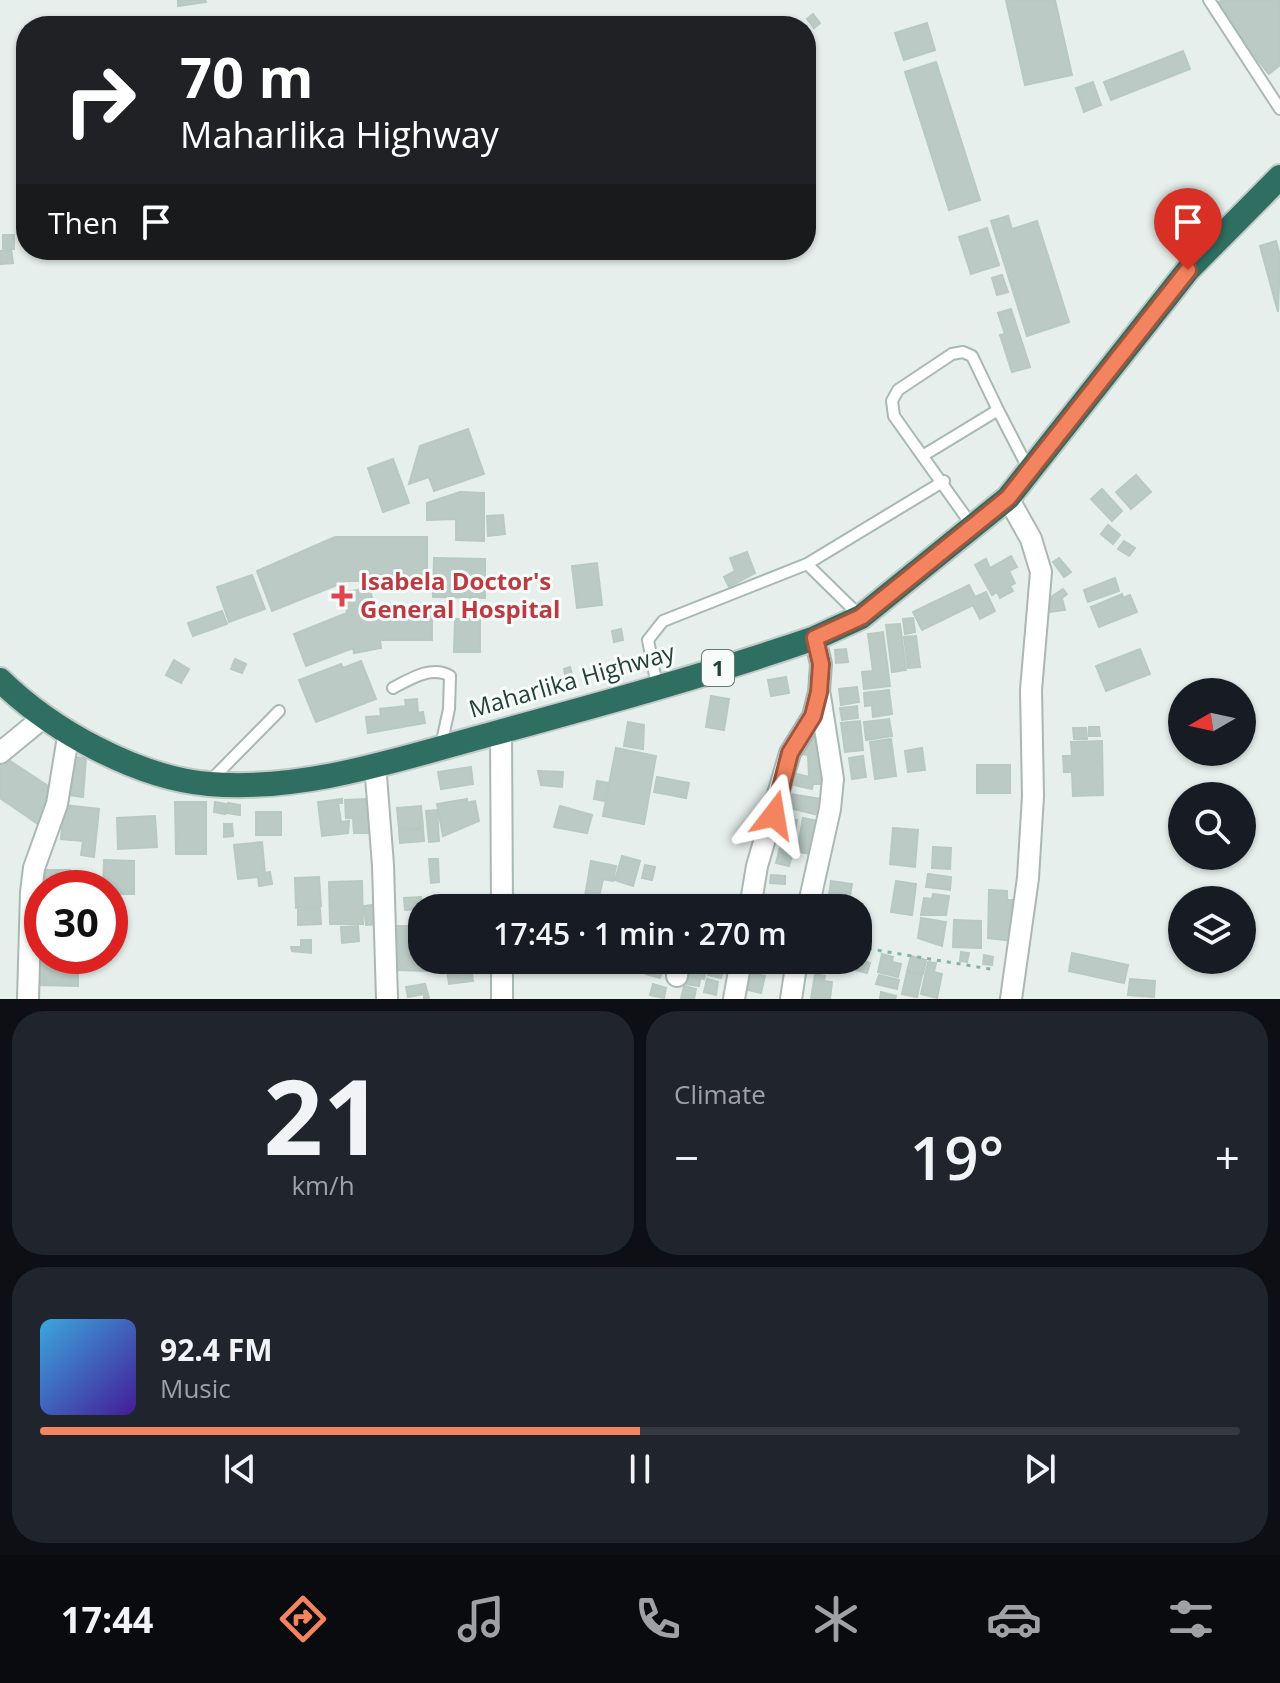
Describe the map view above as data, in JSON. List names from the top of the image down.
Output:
{
  "streets": {
    "highway": ["1", "Maharlika Highway"]
  },
  "places": {
    "health": ["Isabela Doctor's General Hospital"]
  },
  "north": "left",
  "page": {
    "turn": ["70 m", "Maharlika Highway"],
    "then": "Then",
    "limit": "30",
    "trip": "17:45 · 1 min · 270 m",
    "tile": [
      ["21", "km/h"],
      "Climate"
    ],
    "heat": ["−", "19°", "+"],
    "song": ["92.4 FM", "Music"],
    "tabs": "17:44"
  }
}
